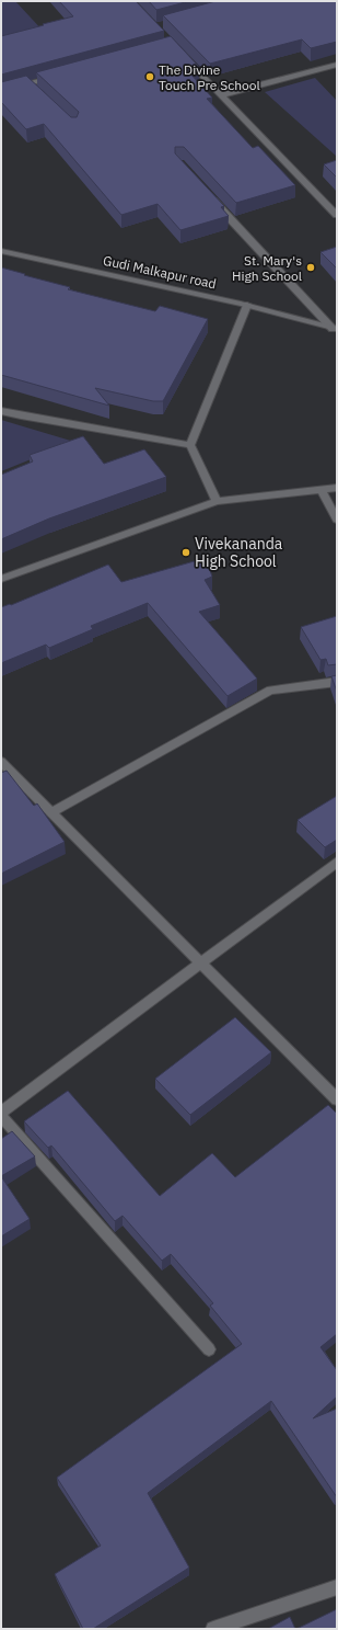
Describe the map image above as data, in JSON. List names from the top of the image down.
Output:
{
  "streets": {
    "street": ["Gudi Malkapur road"]
  },
  "places": ["The Divine Touch Pre School", "St. Mary's High School", "Vivekananda High School"]
}
